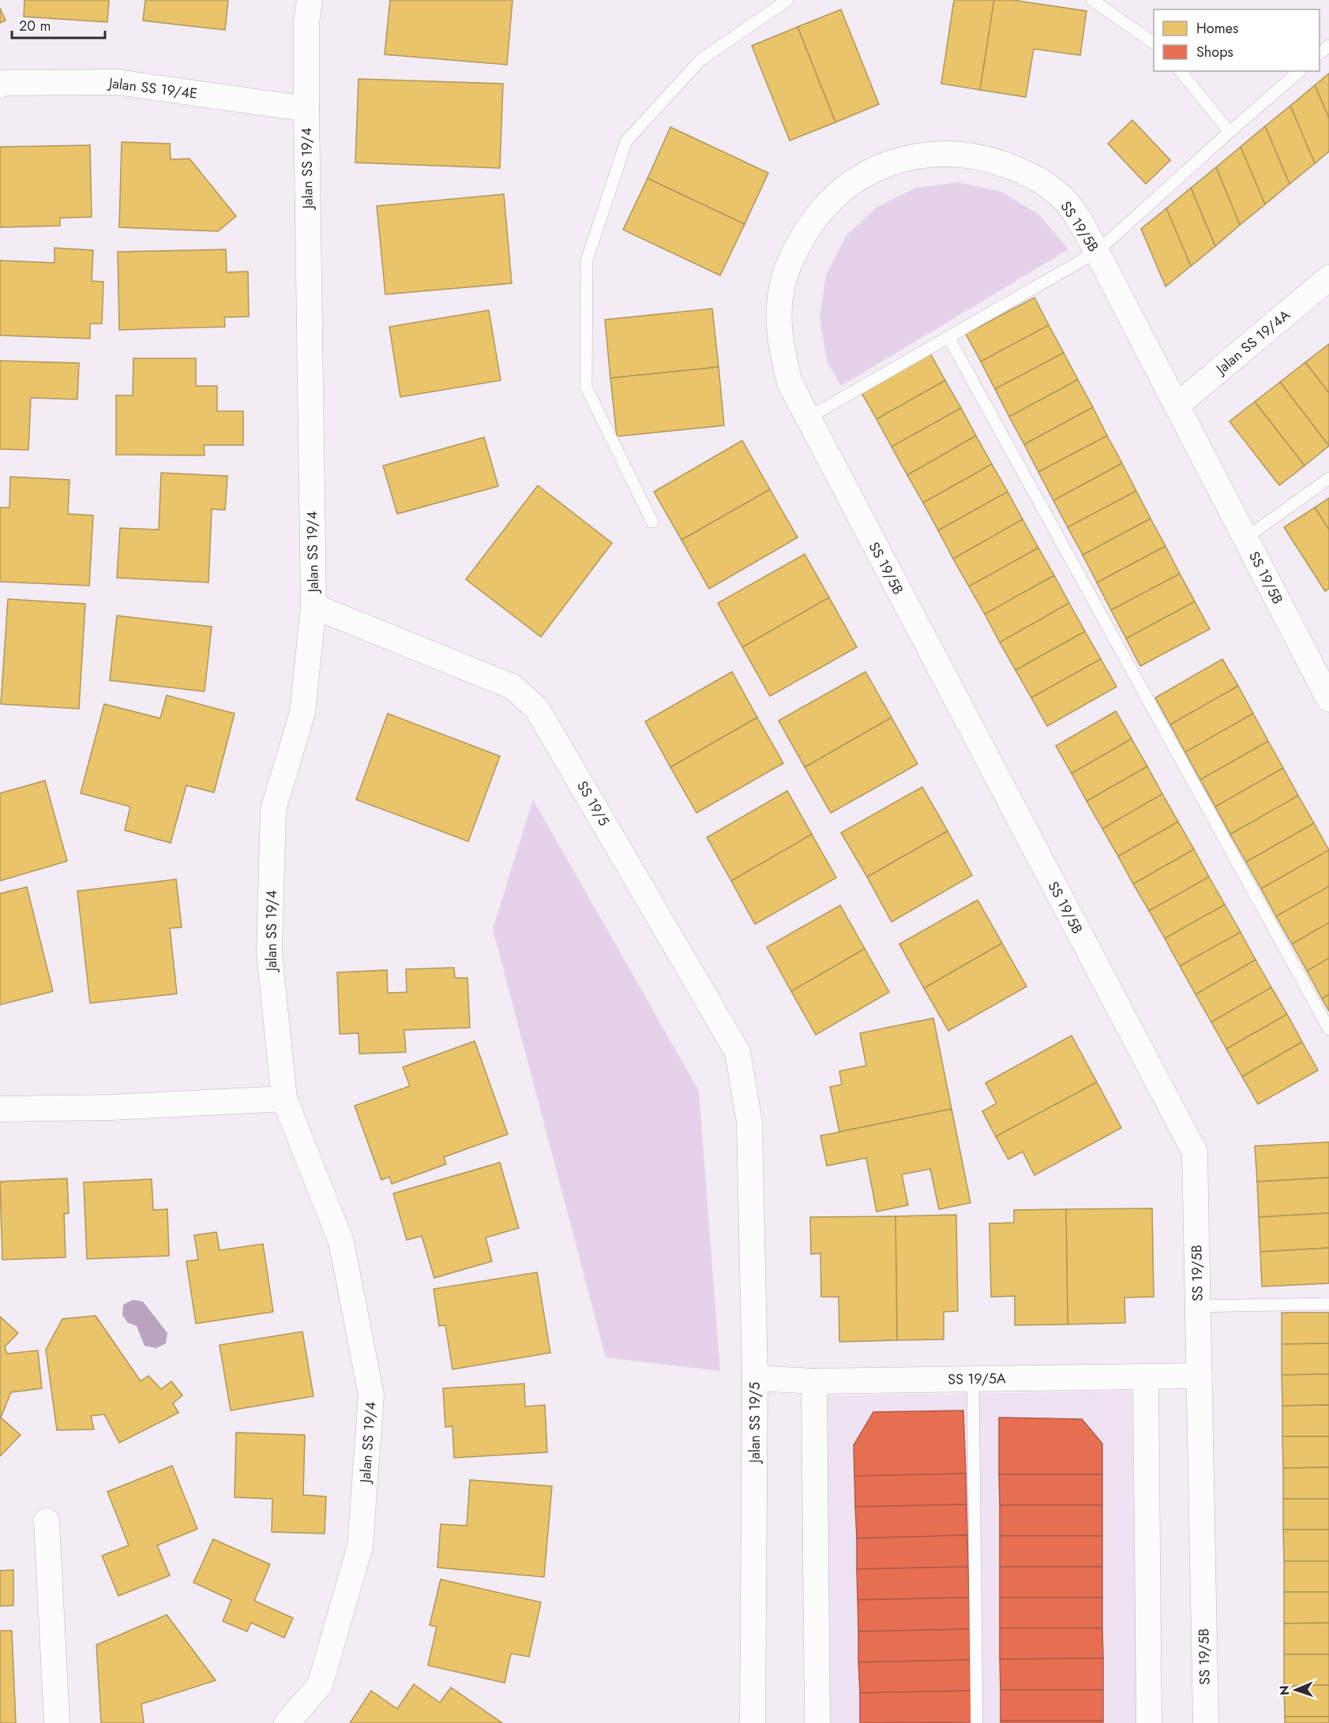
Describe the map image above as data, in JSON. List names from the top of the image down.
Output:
{
  "streets": {
    "street": [
      "Jalan SS 19/4E",
      "Jalan SS 19/4",
      "SS 19/5B",
      "Jalan SS 19/4A",
      "SS 19/5",
      "SS 19/5A",
      "Jalan SS 19/5"
    ]
  },
  "crossings": [
    ["Jalan SS 19/4E", "Jalan SS 19/4"],
    ["Jalan SS 19/4", "SS 19/5"],
    ["SS 19/5B", "Jalan SS 19/4A"],
    ["SS 19/5B", "SS 19/5A"],
    ["SS 19/5", "Jalan SS 19/5"],
    ["SS 19/5A", "Jalan SS 19/5"]
  ],
  "legend": ["Homes", "Shops"],
  "scale_bar": "20 m",
  "north": "left"
}
